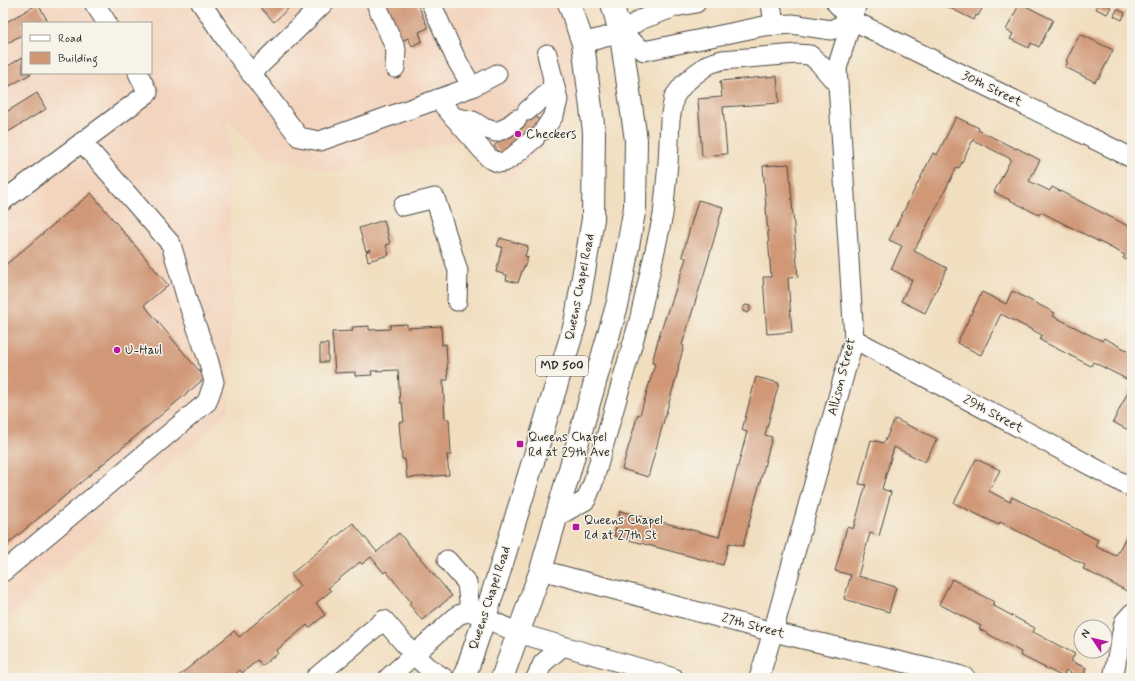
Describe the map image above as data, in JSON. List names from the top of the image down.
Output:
{
  "streets": {
    "main road": ["Queens Chapel Road", "MD 500"],
    "street": [
      "30th Street",
      "Allison Street",
      "29th Street",
      "27th Street"
    ]
  },
  "crossings": [
    ["30th Street", "Allison Street"],
    ["MD 500", "27th Street"],
    ["Allison Street", "29th Street"],
    ["Allison Street", "27th Street"]
  ],
  "places": {
    "other": ["Checkers", "U-Haul"],
    "transit": ["Queens Chapel Rd at 29th Ave", "Queens Chapel Rd at 27th St"]
  },
  "legend": ["Road", "Building"],
  "north": "top left"
}
